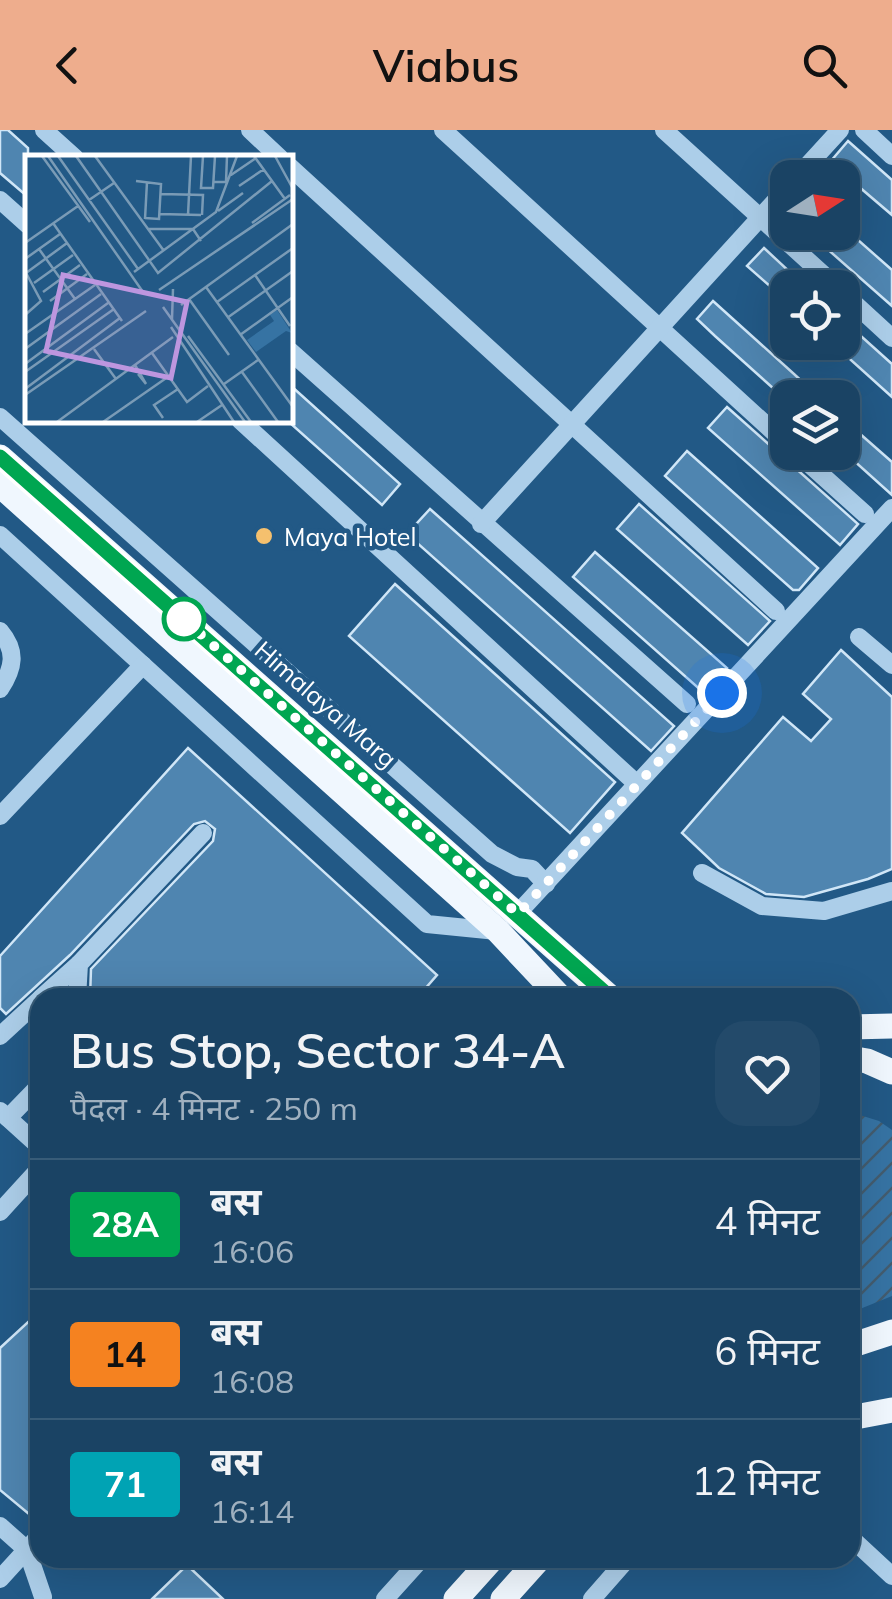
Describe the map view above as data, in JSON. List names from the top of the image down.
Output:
{
  "streets": {
    "main road": ["Himalaya Marg"]
  },
  "places": ["Maya Hotel"],
  "lines": ["bus line 28A"],
  "north": "right",
  "page": {
    "header": "Viabus",
    "heading": ["Bus Stop, Sector 34-A", "पैदल · 4 मिनट · 250 m"],
    "list": [
      {
        "mark": "28A",
        "name": "बस",
        "note": "16:06",
        "value": "4 मिनट"
      },
      {
        "mark": "14",
        "name": "बस",
        "note": "16:08",
        "value": "6 मिनट"
      },
      {
        "mark": "71",
        "name": "बस",
        "note": "16:14",
        "value": "12 मिनट"
      }
    ]
  }
}
